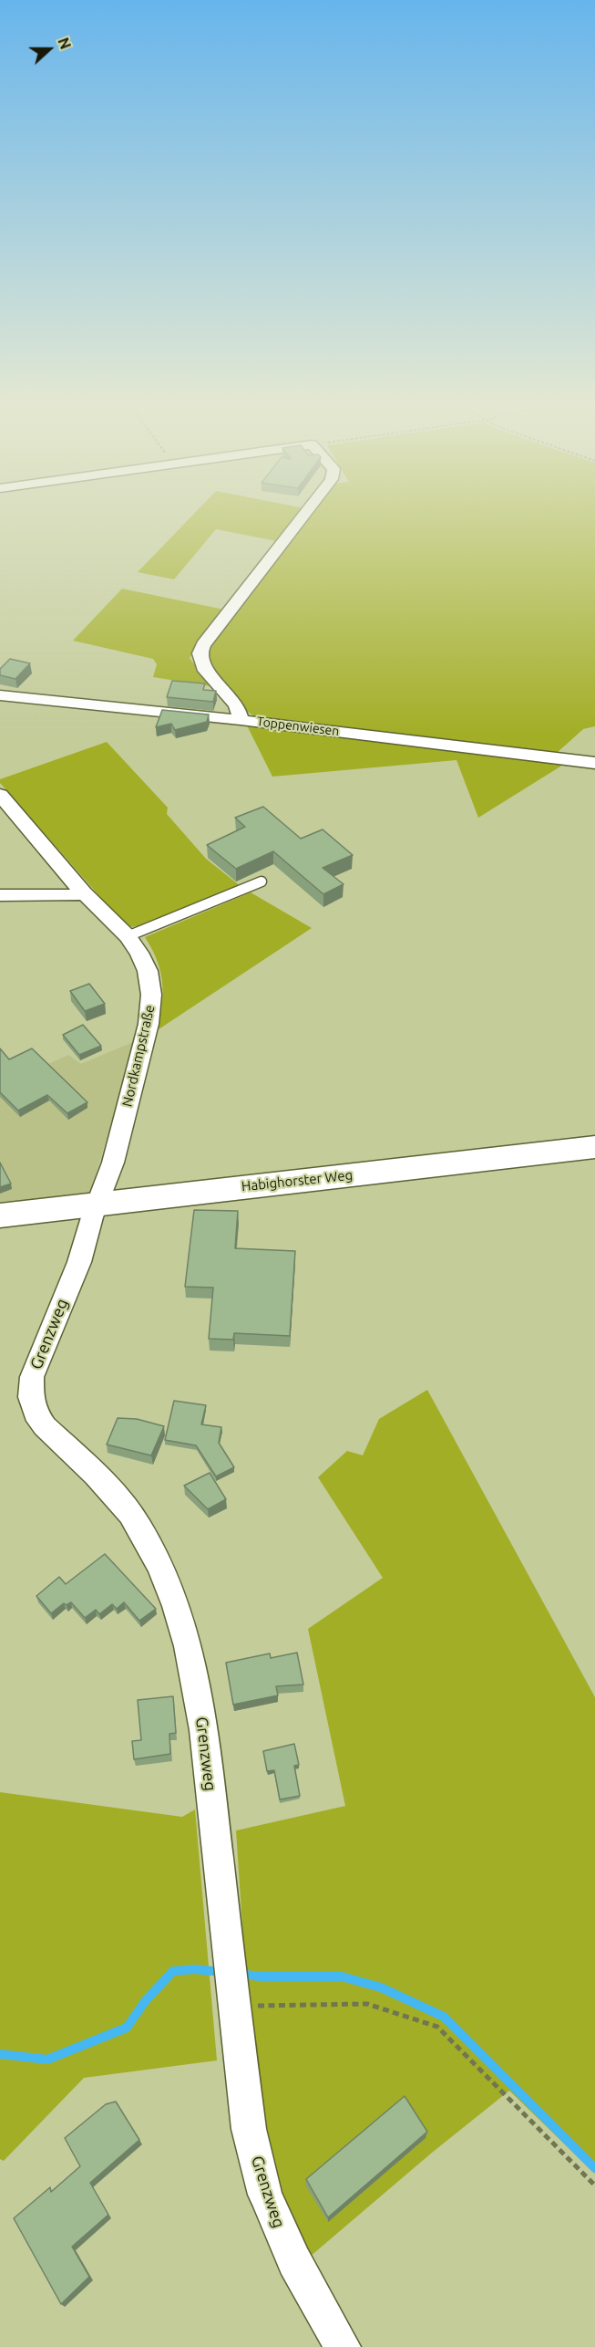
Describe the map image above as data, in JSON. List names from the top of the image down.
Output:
{
  "streets": {
    "street": [
      "Toppenwiesen",
      "Nordkampstraße",
      "Habighorster Weg",
      "Grenzweg"
    ]
  },
  "crossings": [
    ["Nordkampstraße", "Habighorster Weg"],
    ["Nordkampstraße", "Grenzweg"],
    ["Habighorster Weg", "Grenzweg"]
  ],
  "north": "right"
}
